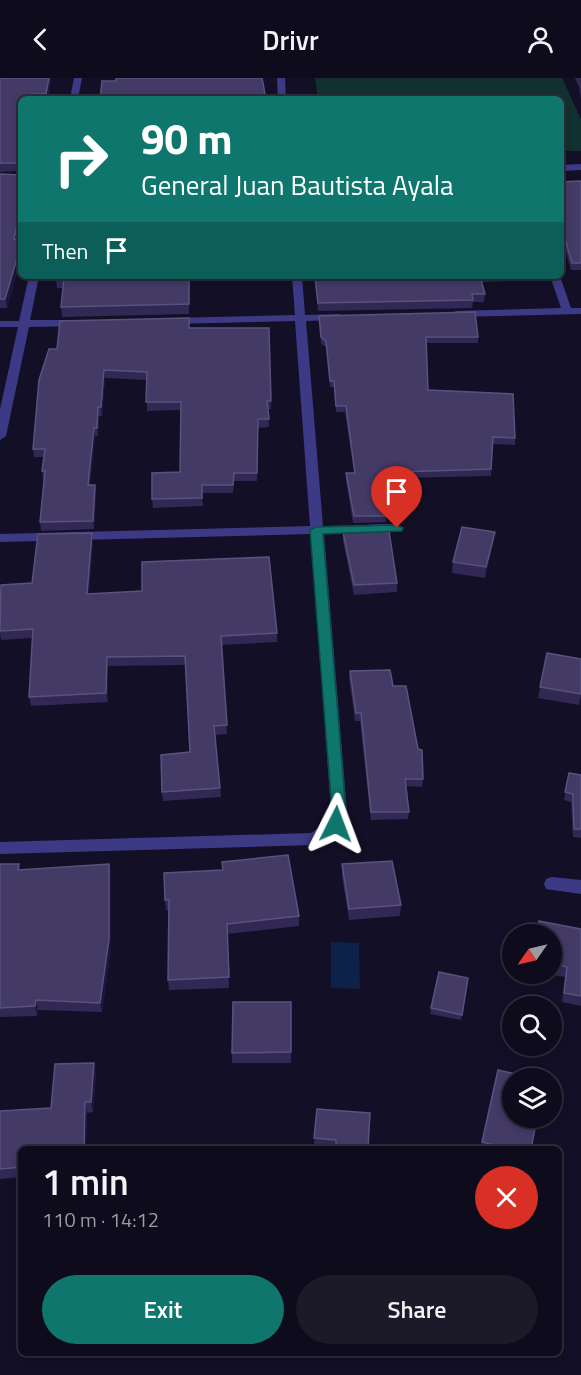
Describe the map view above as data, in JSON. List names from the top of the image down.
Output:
{
  "north": "bottom left",
  "page": {
    "header": "Drivr",
    "turn": ["90 m", "General Juan Bautista Ayala"],
    "then": "Then",
    "heading": ["1 min", "110 m · 14:12"],
    "buttons": ["Exit", "Share"]
  }
}
